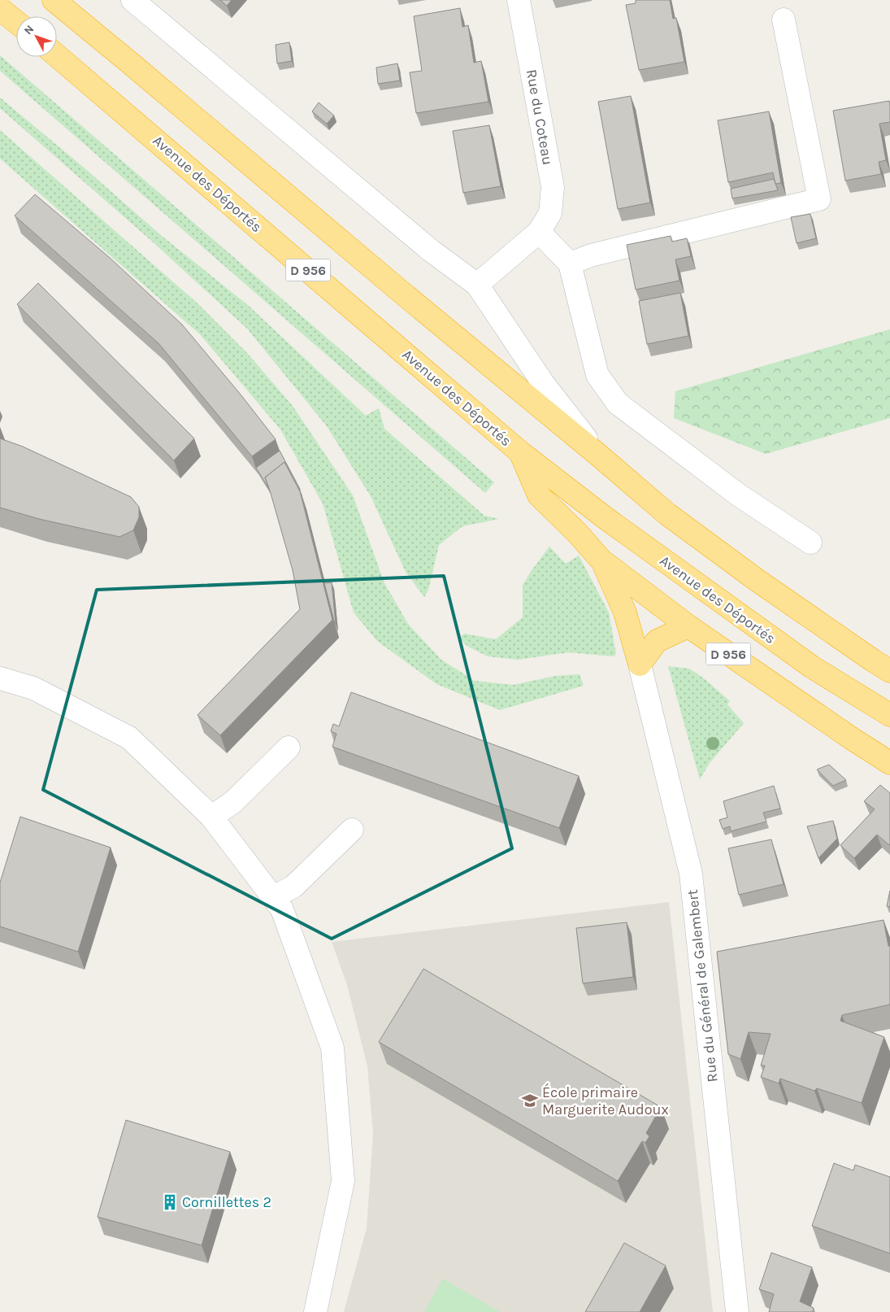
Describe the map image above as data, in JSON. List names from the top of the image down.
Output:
{
  "streets": {
    "highway": ["Avenue des Déportés", "D 956"],
    "street": ["Rue du Coteau", "Rue du Général de Galembert"]
  },
  "crossings": [
    ["Avenue des Déportés", "D 956"]
  ],
  "places": {
    "school or university": ["École primaire Marguerite Audoux"],
    "building": ["Cornillettes 2"]
  },
  "north": "top left"
}
